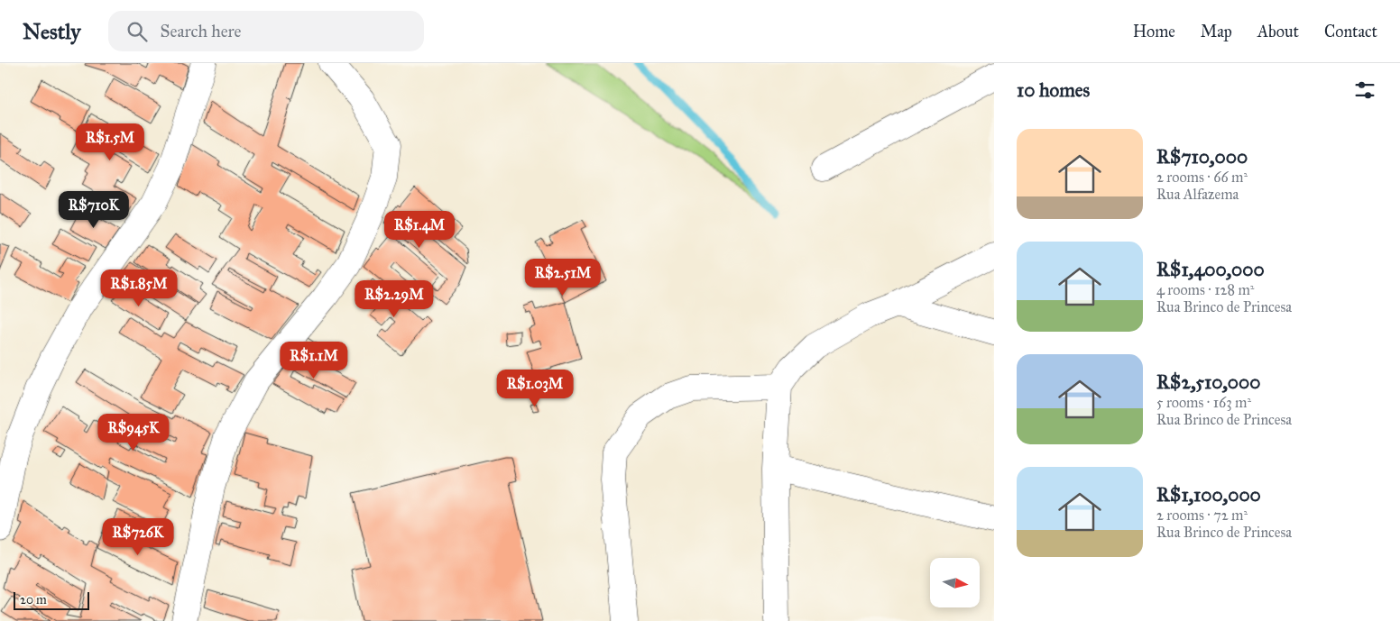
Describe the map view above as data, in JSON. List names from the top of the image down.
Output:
{
  "scale_bar": "20 m",
  "north": "right",
  "page": {
    "header": "Nestly",
    "search": "Search here",
    "nav": [
      "Home",
      "Map",
      "About",
      "Contact"
    ],
    "heading": "10 homes",
    "list": [
      {
        "name": "R$710,000",
        "note": "2 rooms · 66 m² · Rua Alfazema"
      },
      {
        "name": "R$1,400,000",
        "note": "4 rooms · 128 m² · Rua Brinco de Princesa"
      },
      {
        "name": "R$2,510,000",
        "note": "5 rooms · 163 m² · Rua Brinco de Princesa"
      },
      {
        "name": "R$1,100,000",
        "note": "2 rooms · 72 m² · Rua Brinco de Princesa"
      }
    ],
    "price": [
      "R$1.5M",
      "R$710K",
      "R$1.4M",
      "R$2.51M",
      "R$1.85M",
      "R$2.29M",
      "R$1.1M",
      "R$1.03M",
      "R$945K",
      "R$726K"
    ],
    "scale": "20 m"
  }
}
